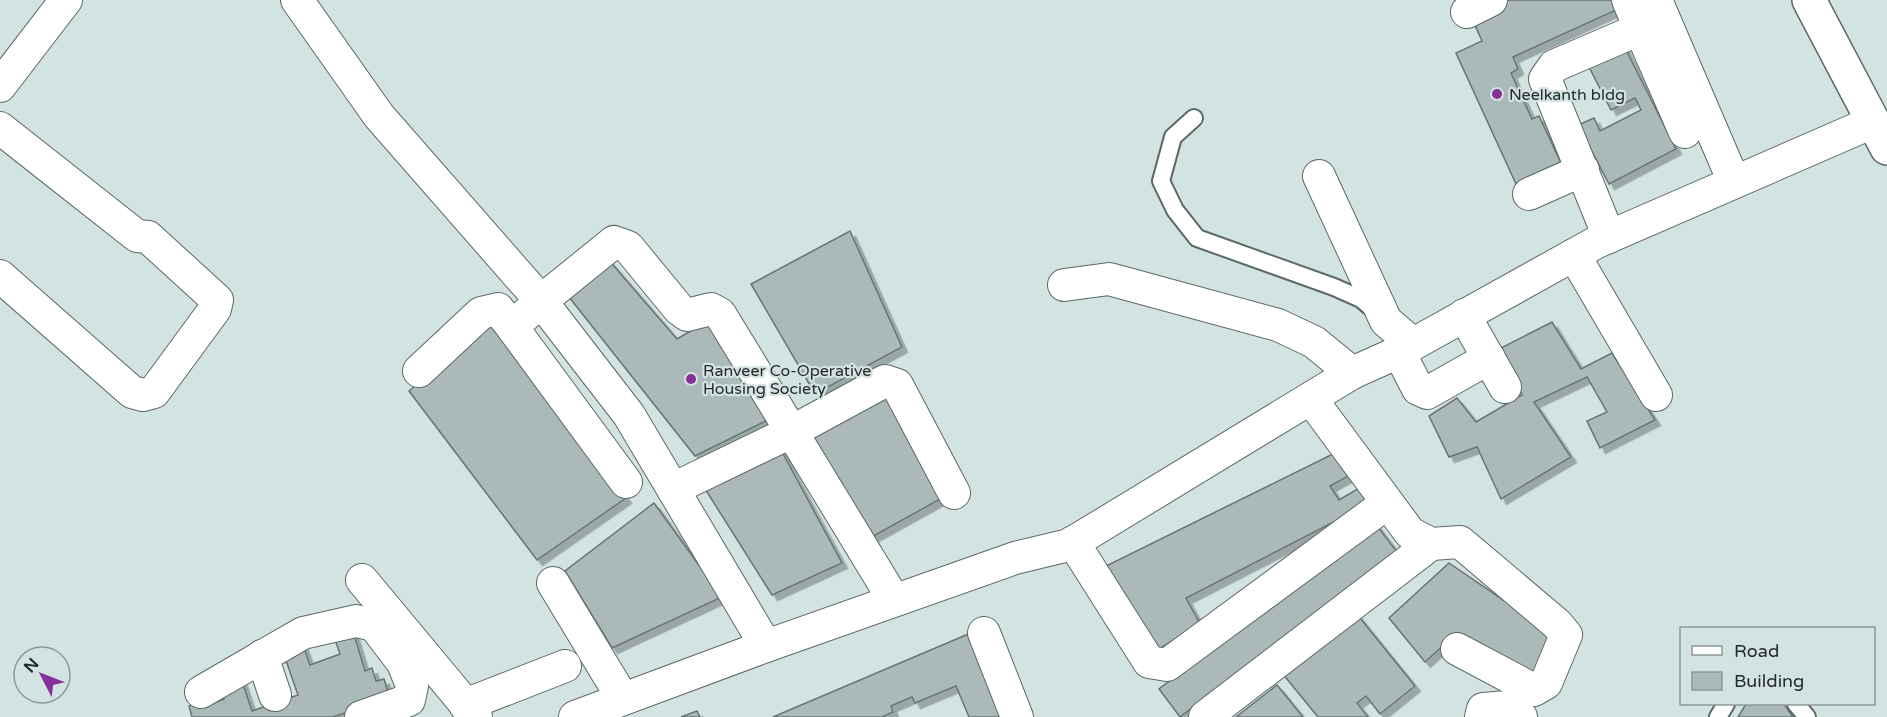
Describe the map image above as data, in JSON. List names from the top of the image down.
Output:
{
  "places": ["Neelkanth bldg", "Ranveer Co-Operative Housing Society"],
  "legend": ["Road", "Building"],
  "north": "top left"
}
